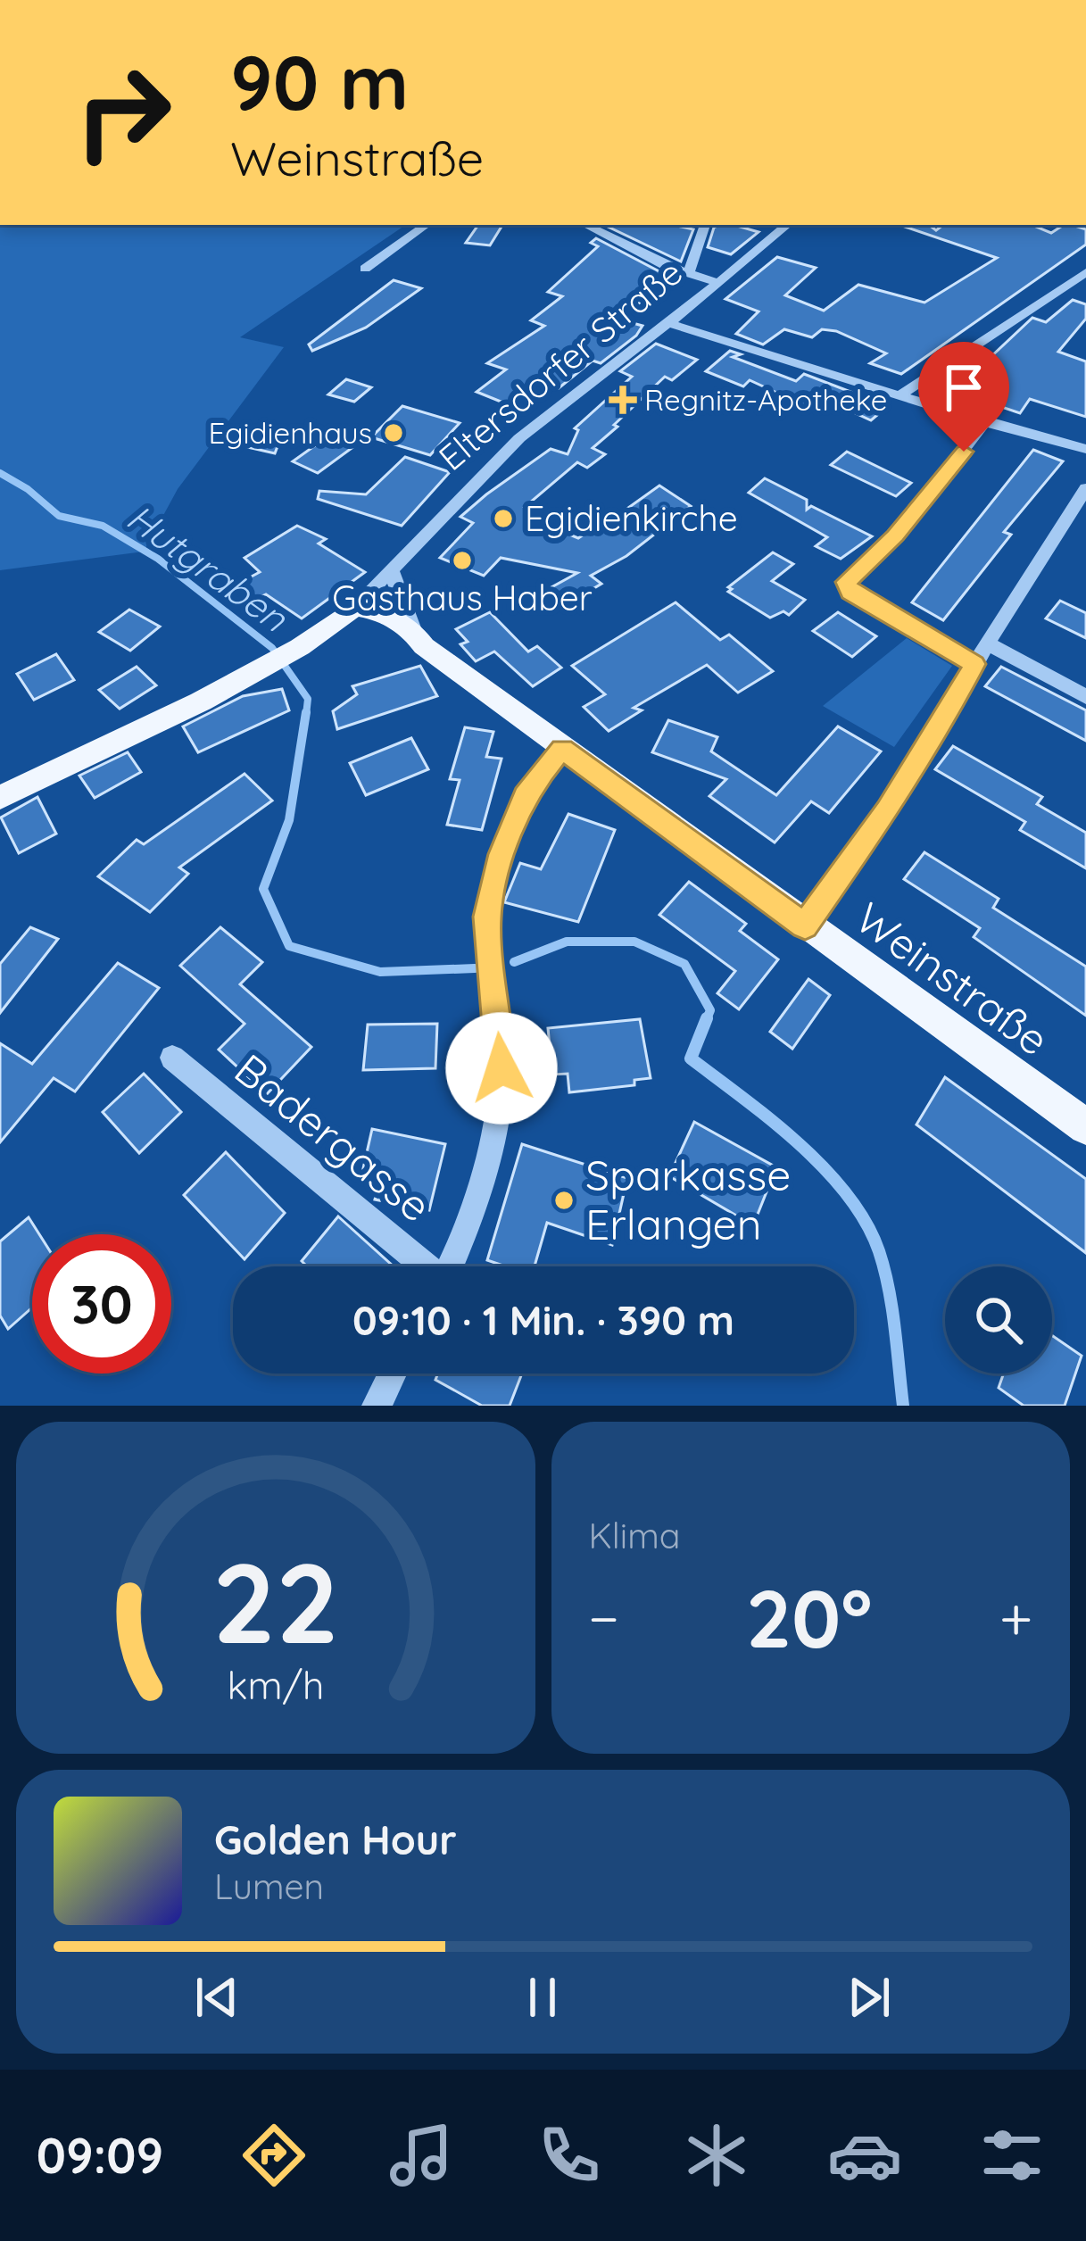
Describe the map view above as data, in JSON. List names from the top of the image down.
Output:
{
  "streets": {
    "main road": ["Eltersdorfer Straße", "Weinstraße"],
    "street": ["Badergasse"]
  },
  "crossings": [
    ["Eltersdorfer Straße", "Weinstraße"]
  ],
  "water": ["Hutgraben"],
  "places": {
    "health": ["Regnitz-Apotheke"],
    "other": [
      "Egidienhaus",
      "Egidienkirche",
      "Gasthaus Haber",
      "Sparkasse Erlangen"
    ]
  },
  "page": {
    "turn": ["90 m", "Weinstraße"],
    "limit": "30",
    "trip": "09:10 · 1 Min. · 390 m",
    "tile": "Klima",
    "heat": ["−", "20°", "+"],
    "song": ["Golden Hour", "Lumen"],
    "tabs": "09:09",
    "gauge": ["22", "km/h"]
  }
}
